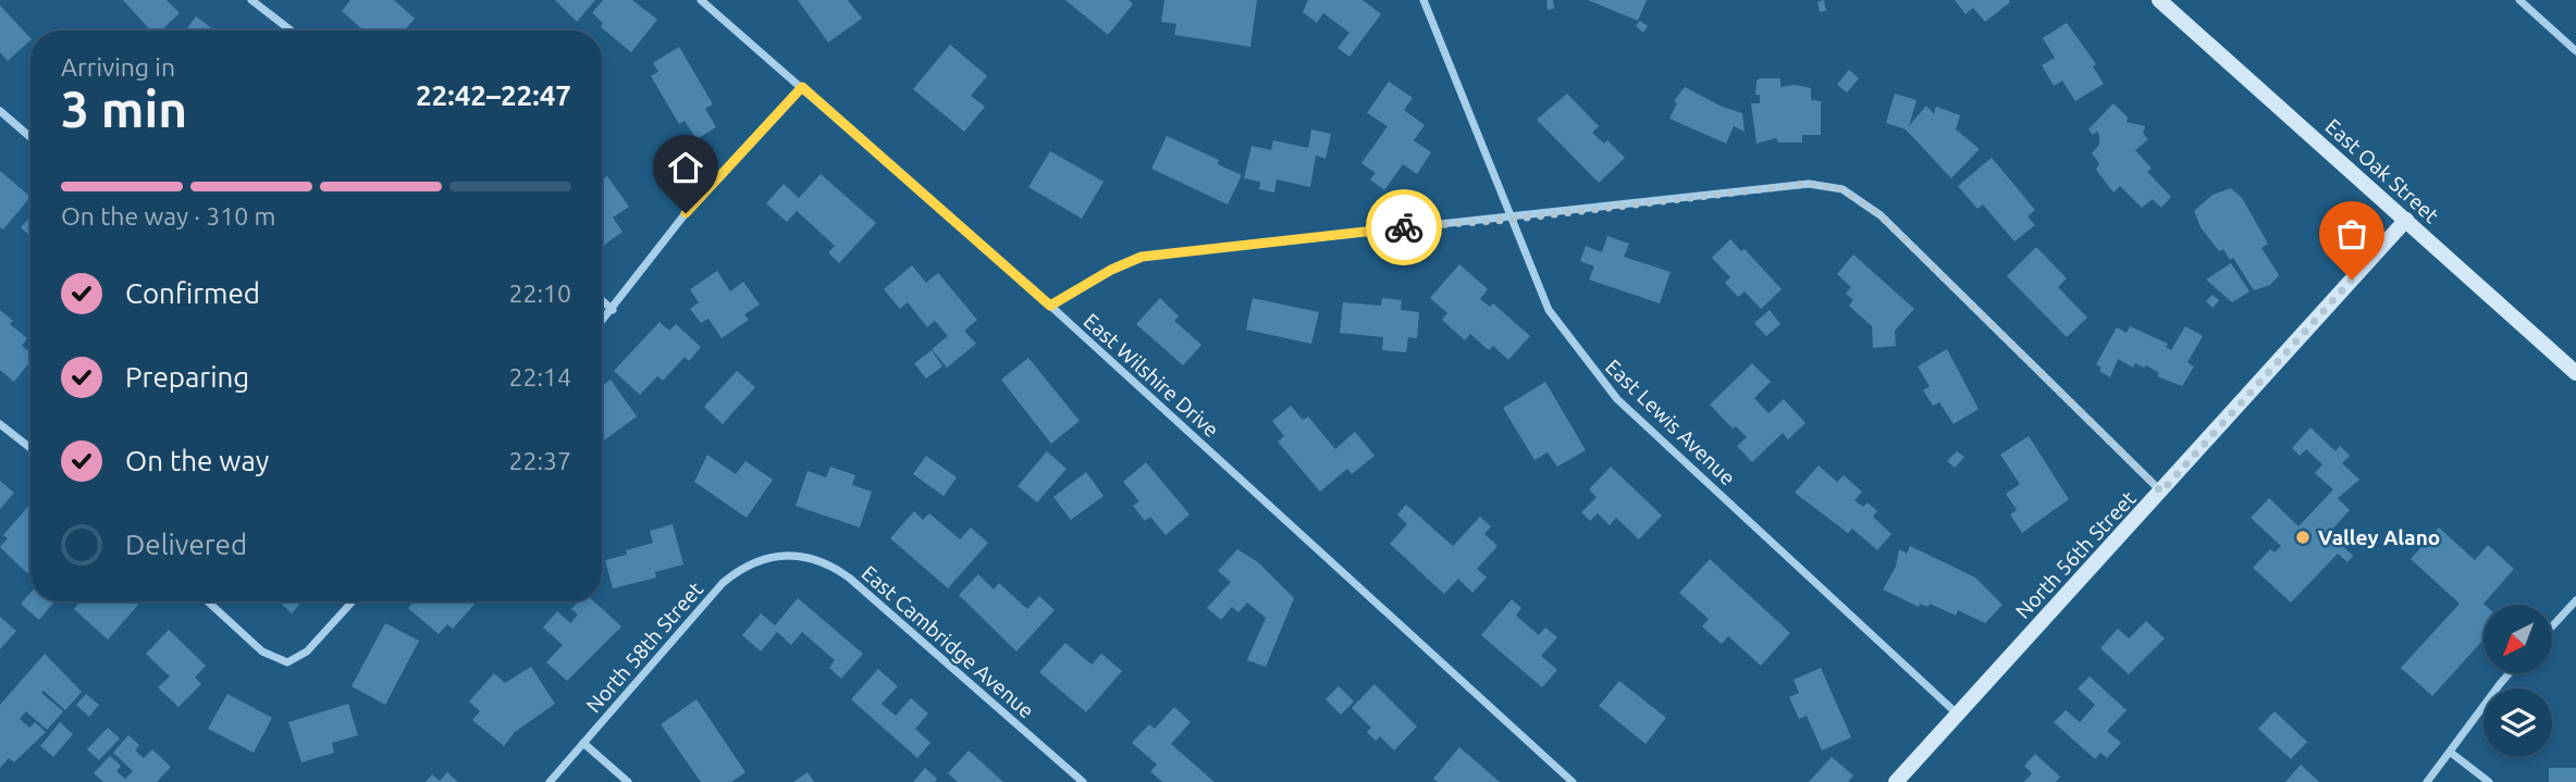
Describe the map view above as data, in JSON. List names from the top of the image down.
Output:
{
  "streets": {
    "street": [
      "East Oak Street",
      "East Wilshire Drive",
      "East Lewis Avenue",
      "North 56th Street",
      "East Cambridge Avenue",
      "North 58th Street"
    ]
  },
  "crossings": [
    ["East Oak Street", "North 56th Street"],
    ["East Lewis Avenue", "North 56th Street"],
    ["East Cambridge Avenue", "North 58th Street"]
  ],
  "places": ["Valley Alano"],
  "north": "bottom left",
  "page": {
    "heading": ["3 min", "Arriving in", "22:42–22:47"],
    "bar": "On the way · 310 m",
    "list": [
      ["Confirmed", "22:10"],
      ["Preparing", "22:14"],
      ["On the way", "22:37"],
      "Delivered"
    ]
  }
}
